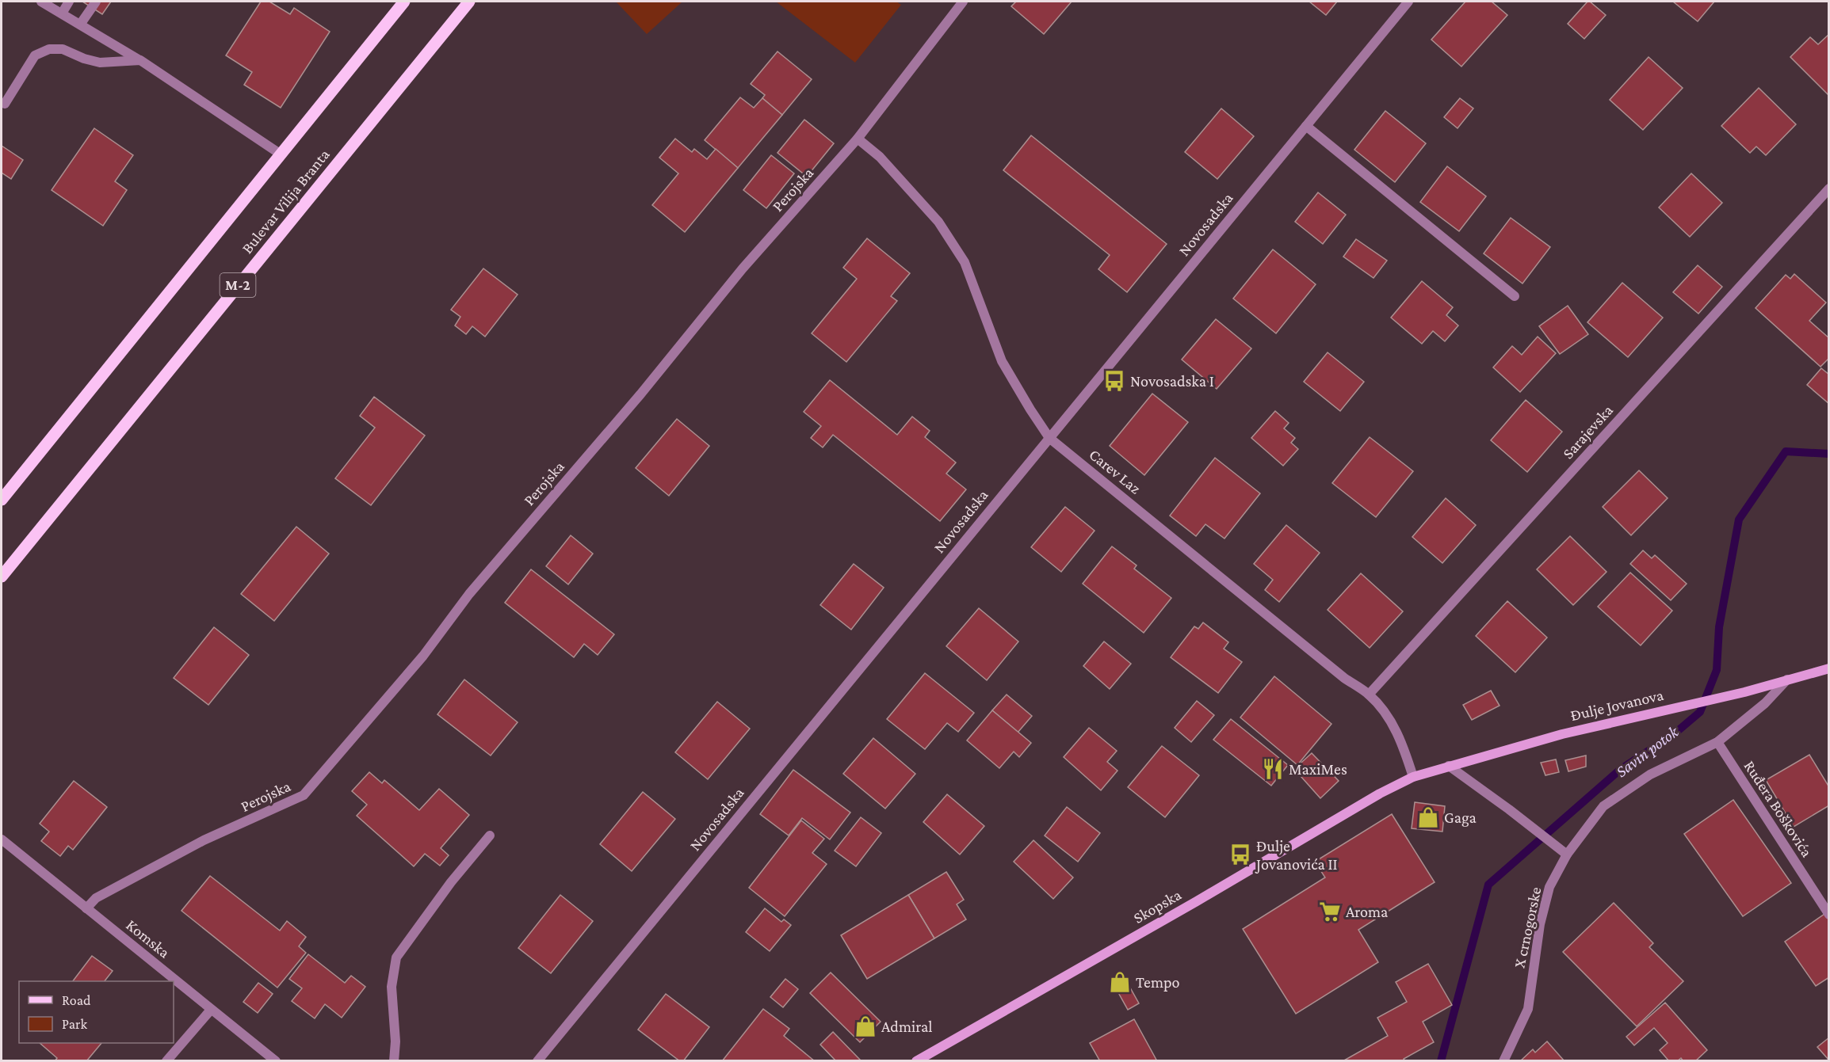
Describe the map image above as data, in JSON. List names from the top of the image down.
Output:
{
  "streets": {
    "main road": ["Bulevar Vilija Branta", "M-2"],
    "street": [
      "Perojska",
      "Novosadska",
      "Sarajevska",
      "Carev Laz",
      "Đulje Jovanova",
      "Ruđera Boškovića",
      "Skopska",
      "X crnogorske",
      "Komska"
    ]
  },
  "crossings": [
    ["Perojska", "Carev Laz"],
    ["Perojska", "Komska"],
    ["Novosadska", "Carev Laz"],
    ["Sarajevska", "Carev Laz"],
    ["Carev Laz", "Đulje Jovanova"],
    ["Carev Laz", "Skopska"],
    ["Đulje Jovanova", "Skopska"],
    ["Đulje Jovanova", "X crnogorske"],
    ["Ruđera Boškovića", "X crnogorske"]
  ],
  "water": ["Savin potok"],
  "places": {
    "bus stop": ["Novosadska I", "Đulje Jovanovića II"],
    "restaurant": ["MaxiMes"],
    "shop": ["Gaga", "Tempo", "Admiral"],
    "supermarket": ["Aroma"]
  },
  "legend": ["Road", "Park"]
}
